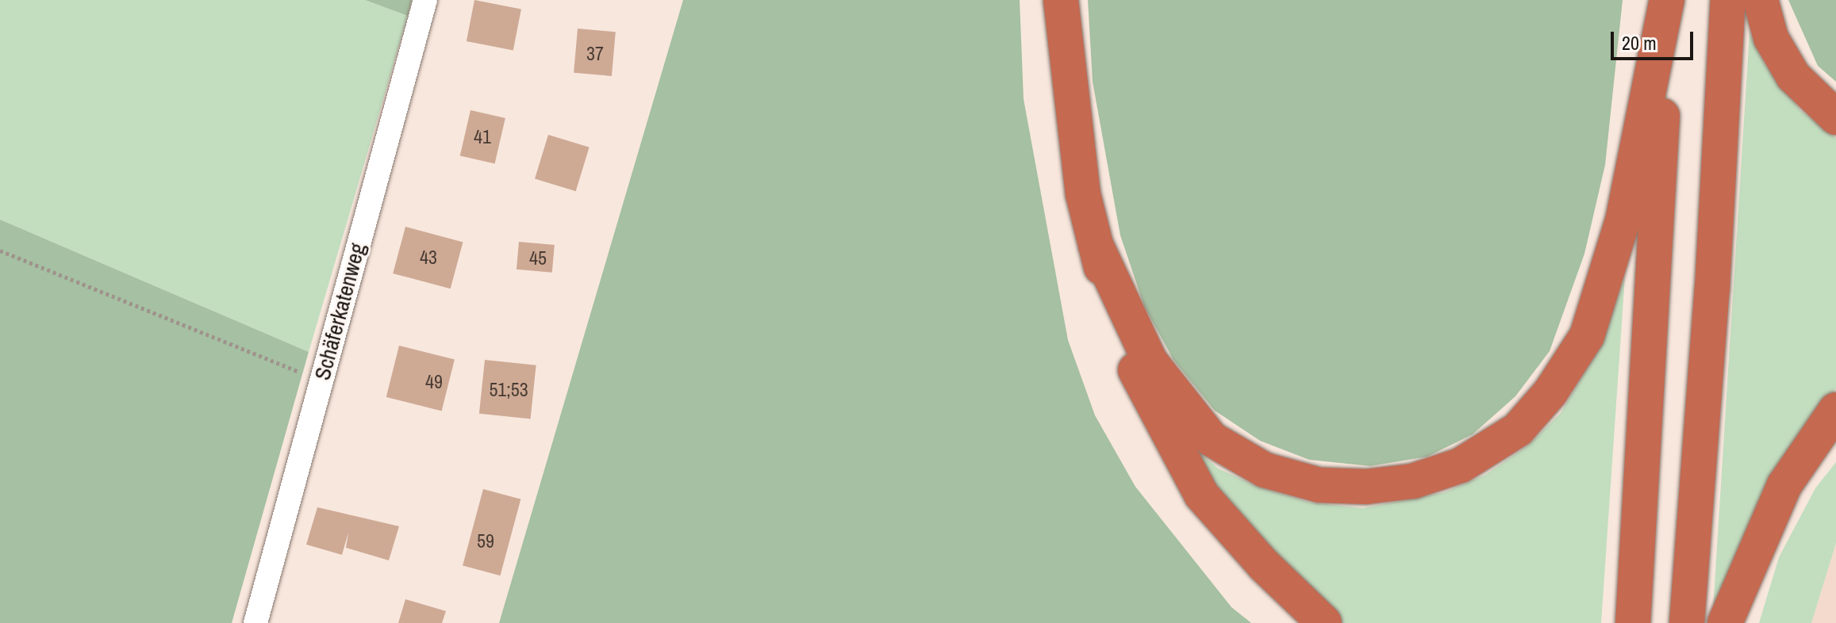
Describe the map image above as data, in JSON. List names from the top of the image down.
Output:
{
  "streets": {
    "street": ["Schäferkatenweg"]
  },
  "house_numbers": [
    "37",
    "41",
    "43",
    "45",
    "49",
    "51;53",
    "59"
  ],
  "scale_bar": "20 m"
}
